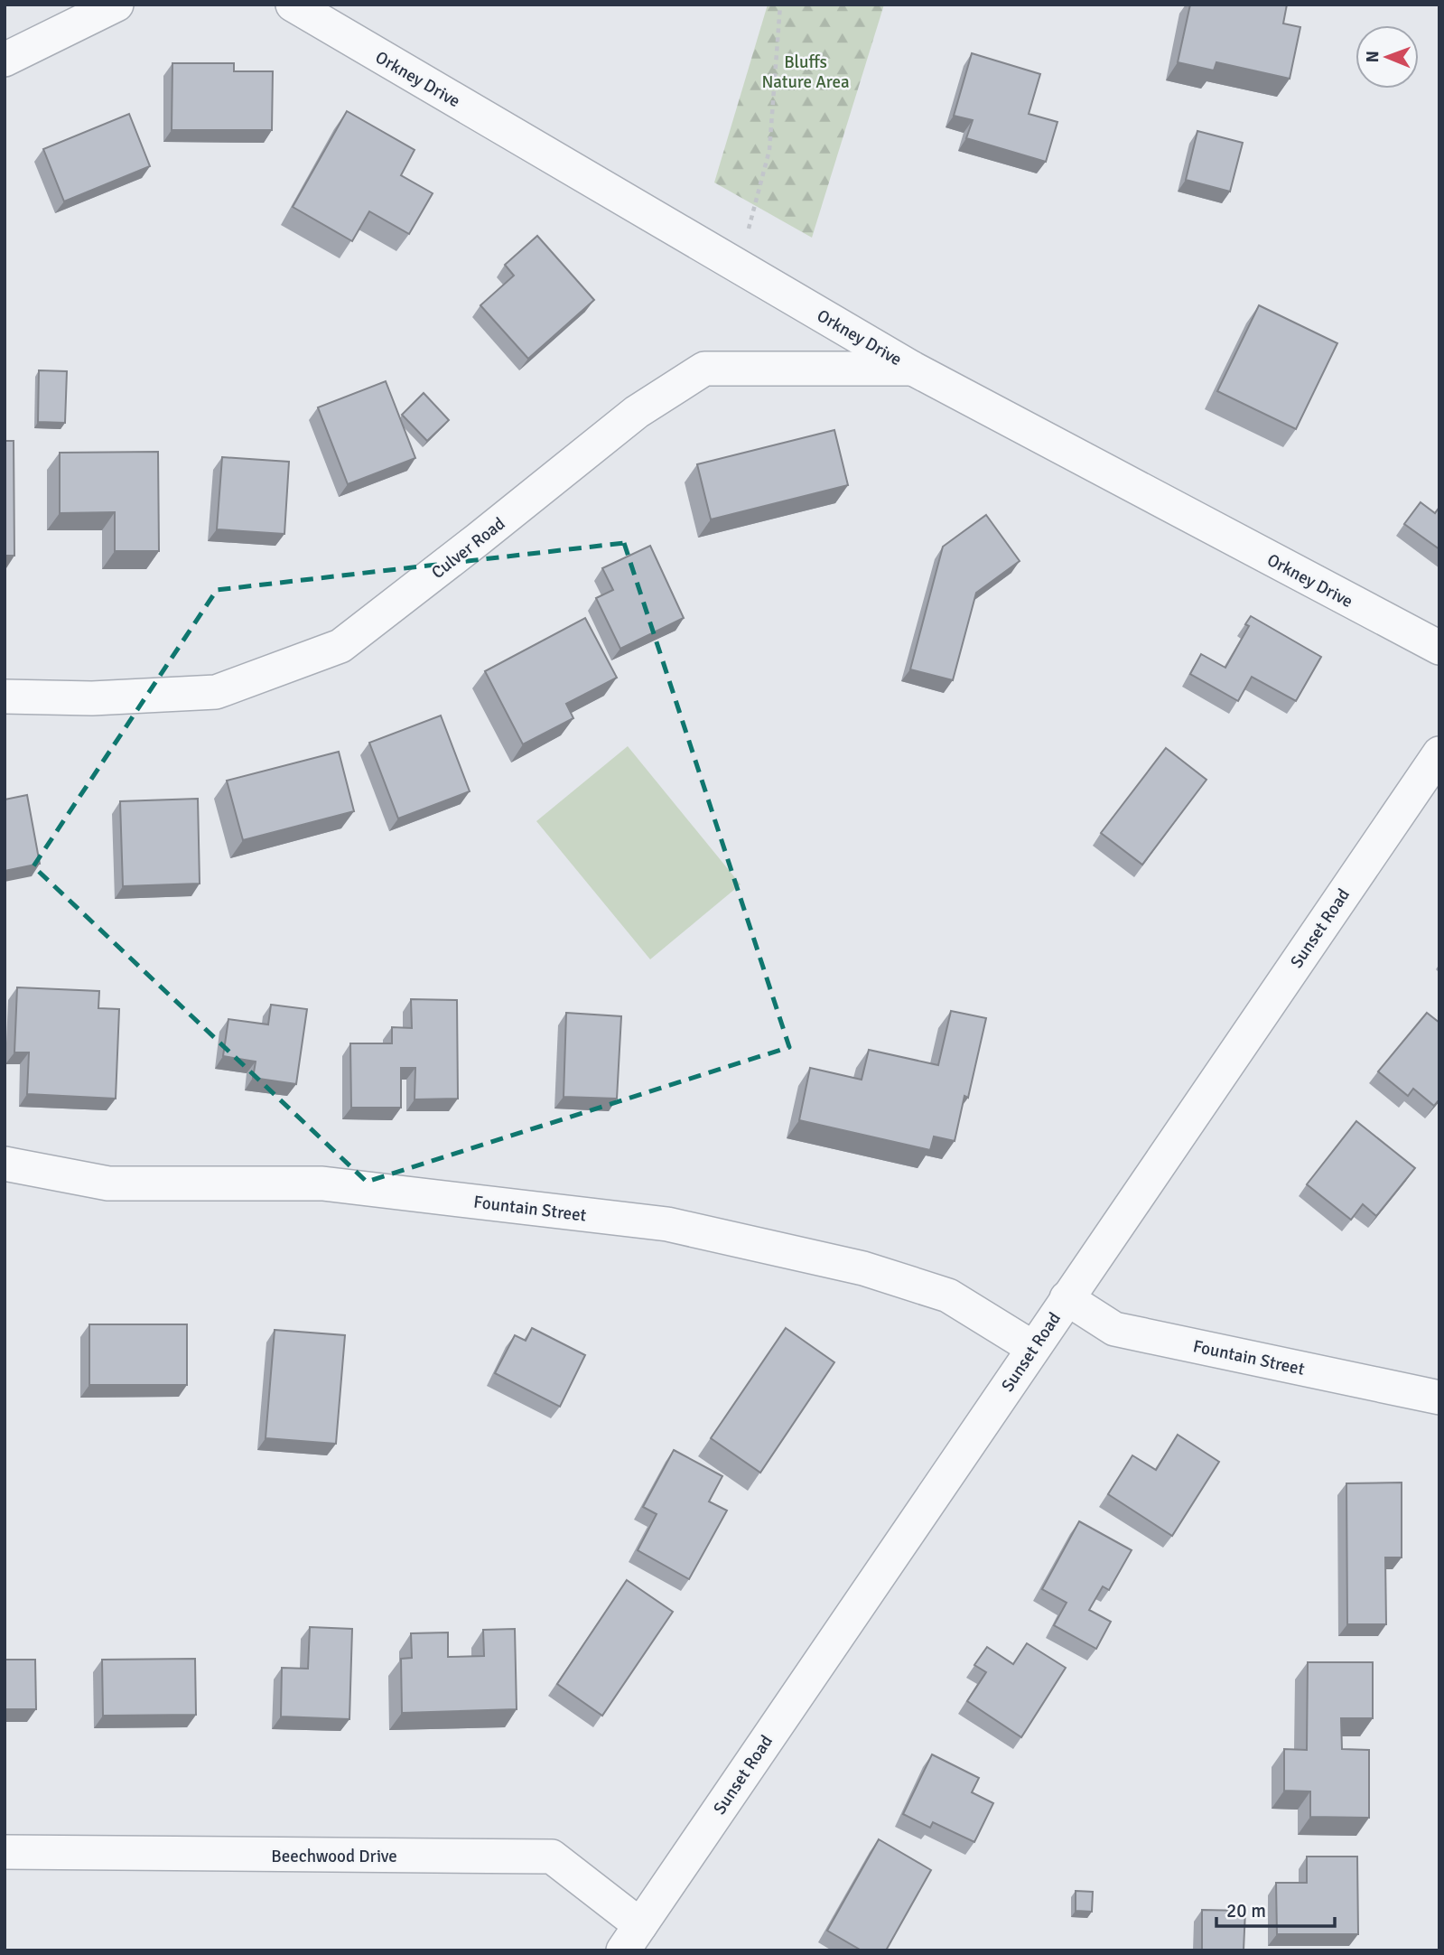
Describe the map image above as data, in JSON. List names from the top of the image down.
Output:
{
  "streets": {
    "street": [
      "Orkney Drive",
      "Culver Road",
      "Sunset Road",
      "Fountain Street",
      "Beechwood Drive"
    ]
  },
  "crossings": [
    ["Orkney Drive", "Culver Road"],
    ["Sunset Road", "Fountain Street"],
    ["Sunset Road", "Beechwood Drive"]
  ],
  "parks": ["Bluffs Nature Area"],
  "scale_bar": "20 m",
  "north": "left"
}
